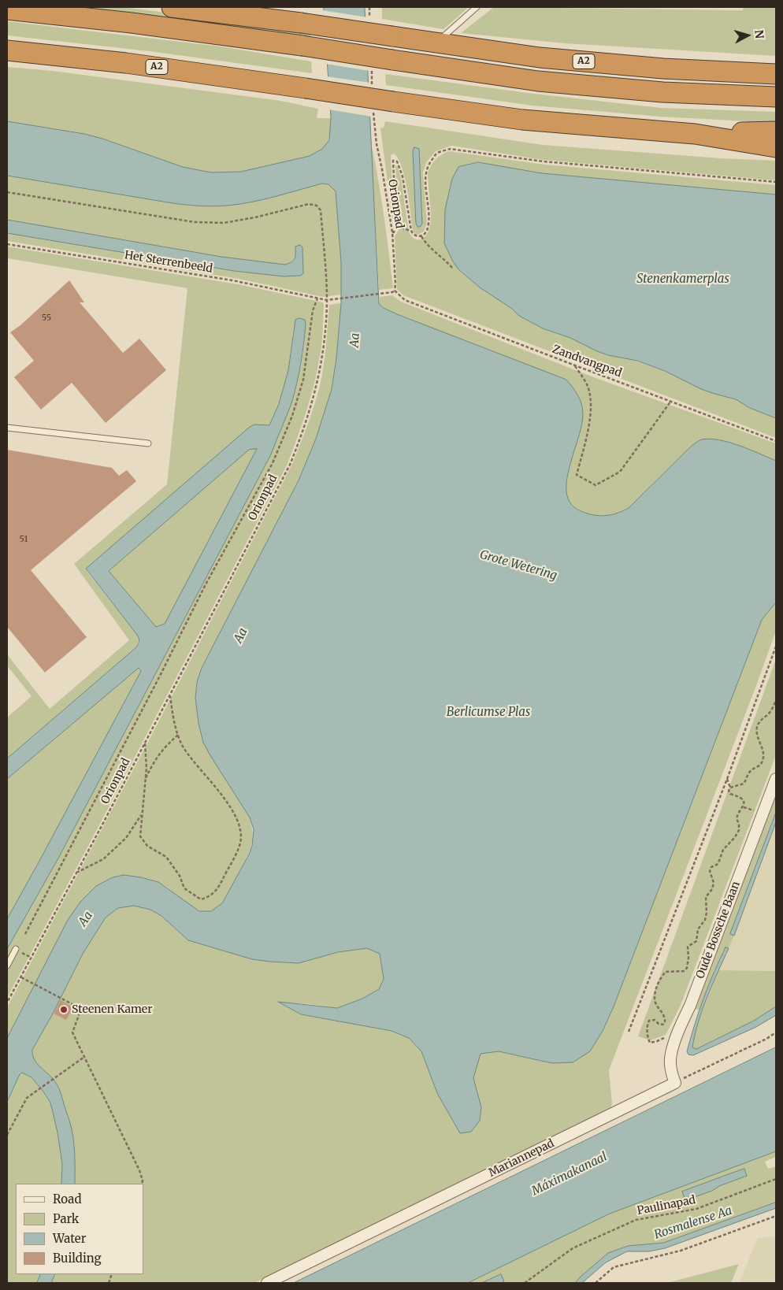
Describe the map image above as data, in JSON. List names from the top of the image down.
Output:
{
  "streets": {
    "highway": ["A2"],
    "street": ["Oude Bossche Baan", "Mariannepad"],
    "path": [
      "Orionpad",
      "Het Sterrenbeeld",
      "Zandvangpad",
      "Paulinapad"
    ]
  },
  "crossings": [
    ["Orionpad", "Het Sterrenbeeld"],
    ["Orionpad", "Zandvangpad"],
    ["Oude Bossche Baan", "Mariannepad"]
  ],
  "water": [
    "Stenenkamerplas",
    "Aa",
    "Grote Wetering",
    "Berlicumse Plas",
    "Máximakanaal",
    "Rosmalense Aa"
  ],
  "places": ["Steenen Kamer"],
  "house_numbers": ["55", "51"],
  "legend": [
    "Road",
    "Park",
    "Water",
    "Building"
  ],
  "north": "right"
}
